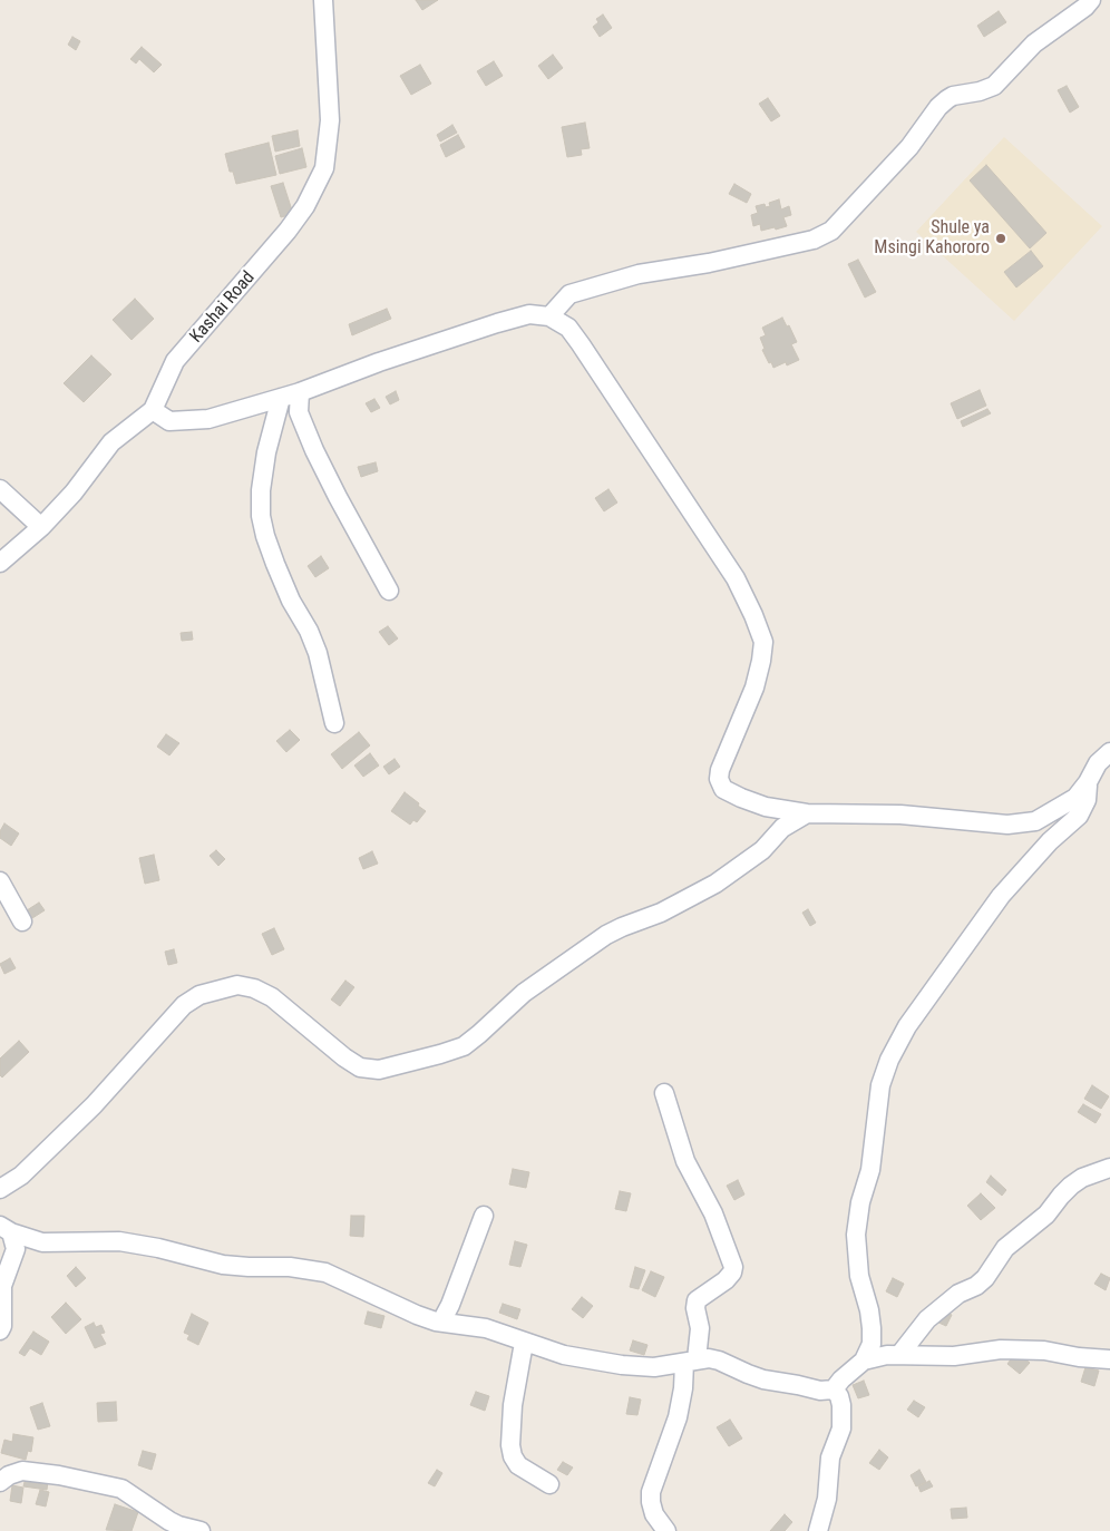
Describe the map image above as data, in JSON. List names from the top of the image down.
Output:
{
  "streets": {
    "street": ["Kashai Road"]
  },
  "places": ["Shule ya Msingi Kahororo"]
}
